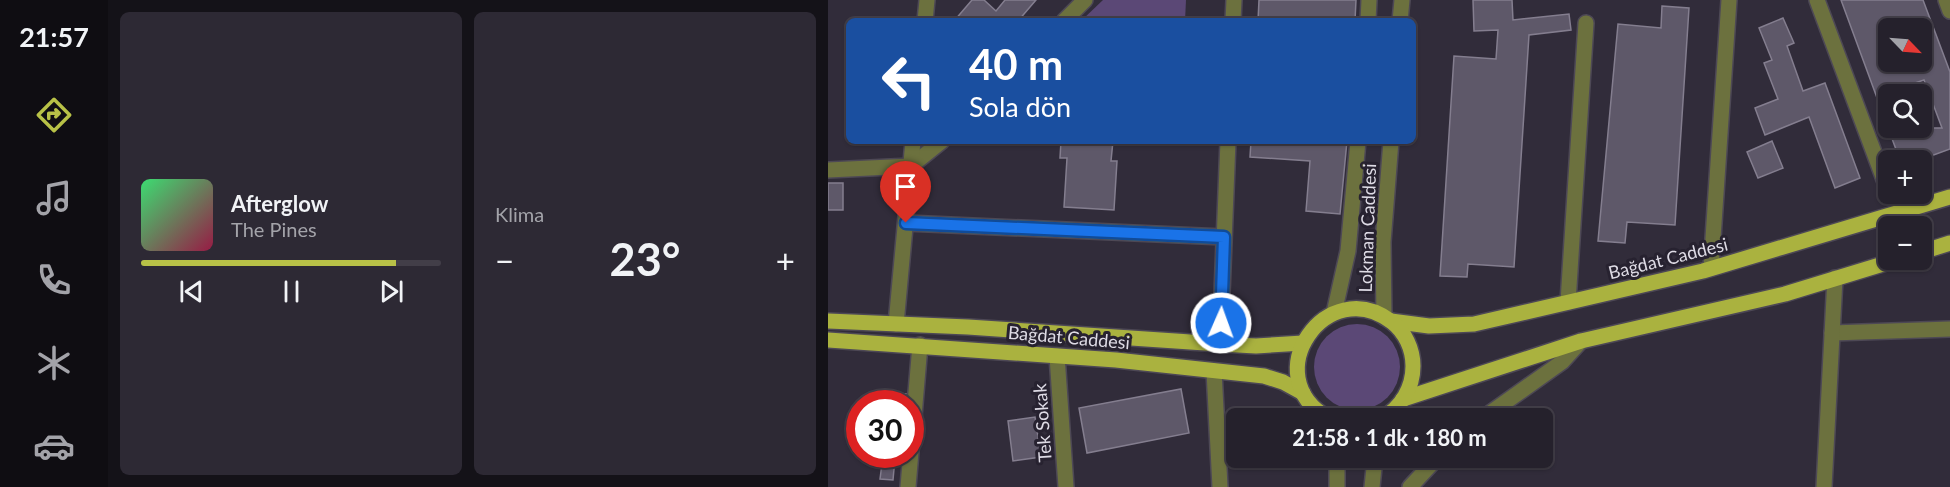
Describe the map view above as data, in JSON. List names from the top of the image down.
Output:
{
  "streets": {
    "main road": ["Bağdat Caddesi"],
    "street": ["Lokman Caddesi", "Tek Sokak"]
  },
  "crossings": [
    ["Lokman Caddesi", "Bağdat Caddesi"],
    ["Bağdat Caddesi", "Tek Sokak"]
  ],
  "north": "bottom right",
  "page": {
    "tabs": "21:57",
    "tile": "Klima",
    "map_buttons": ["+", "−"],
    "turn": ["40 m", "Sola dön"],
    "song": ["Afterglow", "The Pines"],
    "heat": ["−", "23°", "+"],
    "limit": "30",
    "trip": "21:58 · 1 dk · 180 m"
  }
}
